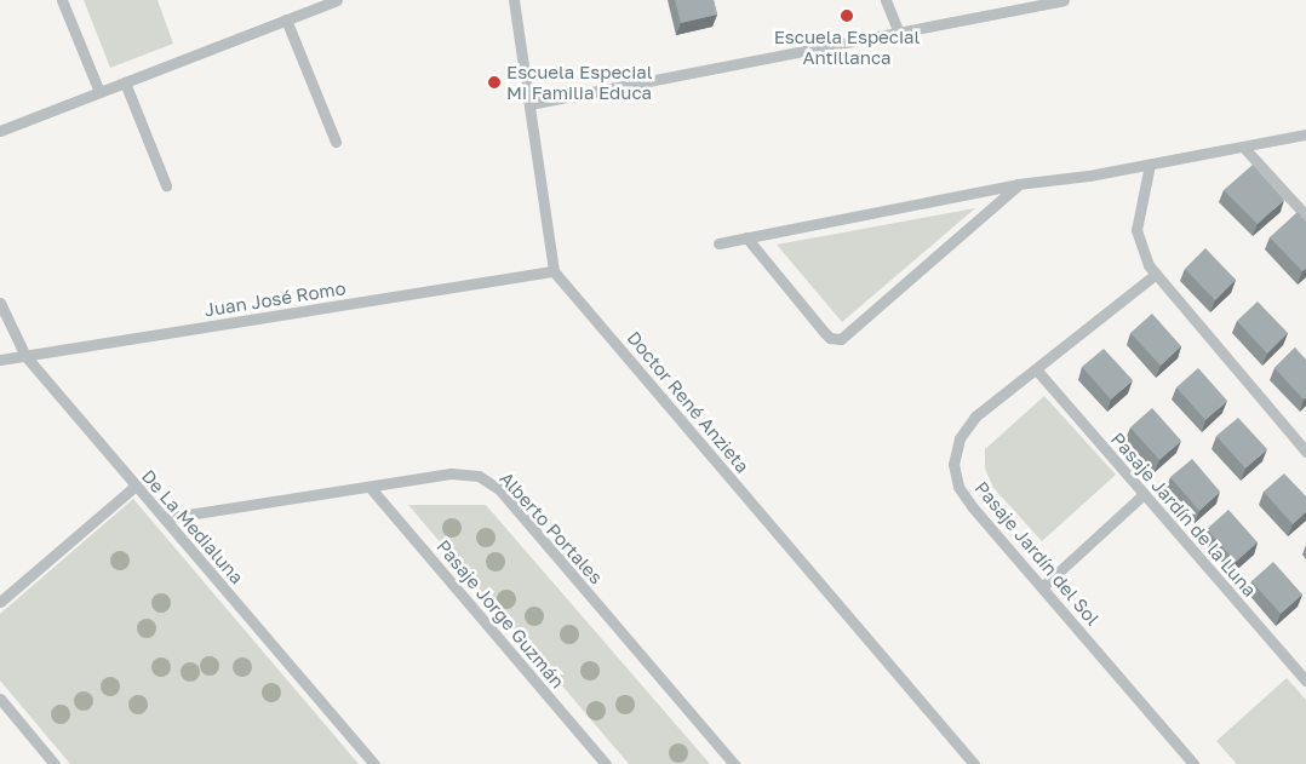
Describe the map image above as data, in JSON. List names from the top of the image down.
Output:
{
  "streets": {
    "street": [
      "Juan José Romo",
      "Doctor René Anzieta",
      "Pasaje Jardín de la Luna",
      "De La Medialuna",
      "Alberto Portales",
      "Pasaje Jardín del Sol",
      "Pasaje Jorge Guzmán"
    ]
  },
  "crossings": [
    ["Juan José Romo", "Doctor René Anzieta"],
    ["Juan José Romo", "De La Medialuna"],
    ["Pasaje Jardín de la Luna", "Pasaje Jardín del Sol"],
    ["De La Medialuna", "Alberto Portales"],
    ["Alberto Portales", "Pasaje Jorge Guzmán"]
  ],
  "places": ["Escuela Especial Antillanca", "Escuela Especial Mi Familia Educa"]
}
